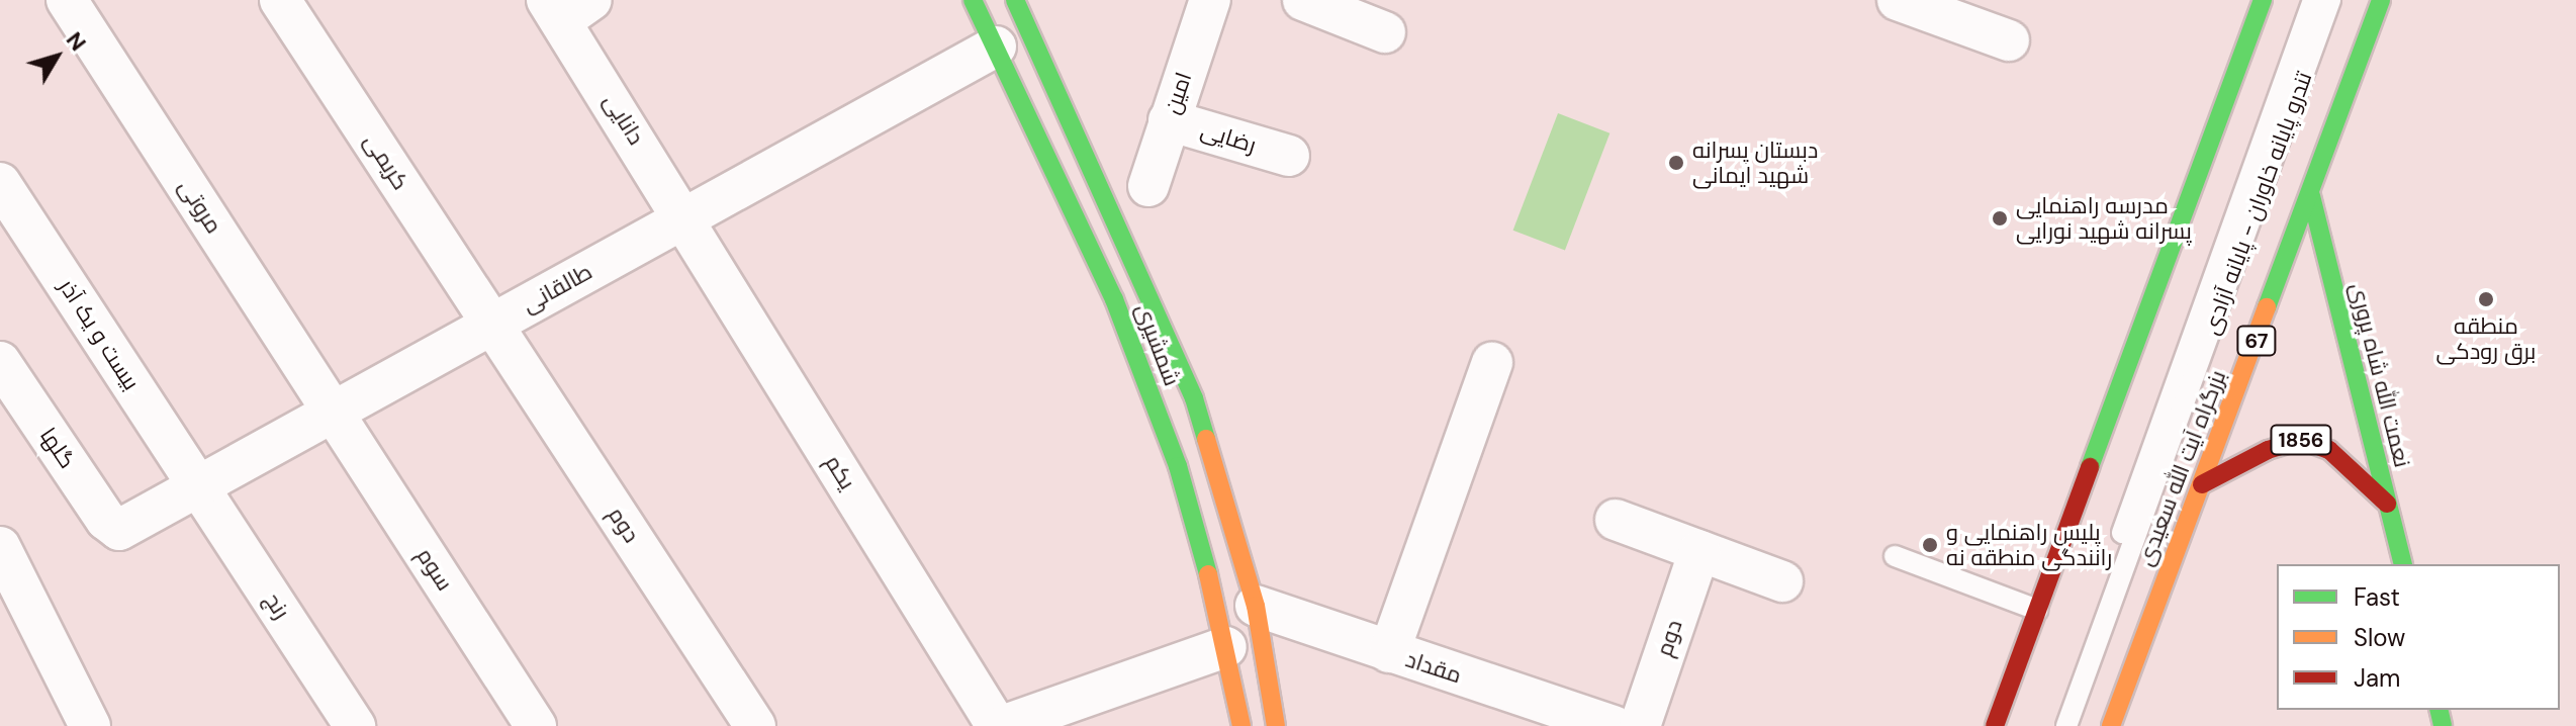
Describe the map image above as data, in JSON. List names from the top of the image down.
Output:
{
  "streets": {
    "main road": [
      "67",
      "شمشیری",
      "نعمت الله شاه پروری",
      "1856",
      "بزرگراه آیت الله سعیدی"
    ],
    "street": [
      "امین",
      "دانایی",
      "رضایی",
      "کریمی",
      "مروتی",
      "طالقانی",
      "بیست و یک آذر",
      "گلها",
      "یکم",
      "دوم",
      "سوم",
      "رنج",
      "مقداد"
    ],
    "lane": ["تندرو پایانه خاوران - پایانه آزادی"]
  },
  "crossings": [
    ["امین", "رضایی"],
    ["دانایی", "طالقانی"],
    ["دانایی", "یکم"],
    ["کریمی", "طالقانی"],
    ["کریمی", "دوم"],
    ["مروتی", "طالقانی"],
    ["مروتی", "سوم"],
    ["طالقانی", "بیست و یک آذر"],
    ["طالقانی", "شمشیری"],
    ["طالقانی", "گلها"],
    ["طالقانی", "یکم"],
    ["طالقانی", "دوم"],
    ["طالقانی", "سوم"],
    ["طالقانی", "رنج"],
    ["بیست و یک آذر", "رنج"],
    ["شمشیری", "مقداد"],
    ["نعمت الله شاه پروری", "1856"],
    ["نعمت الله شاه پروری", "بزرگراه آیت الله سعیدی"],
    ["1856", "بزرگراه آیت الله سعیدی"]
  ],
  "places": [
    "دبستان پسرانه شهید ایمانی",
    "مدرسه راهنمایی پسرانه شهید نورایی",
    "منطقه برق رودکی",
    "پلیس راهنمایی و رانندگی منطقه نه"
  ],
  "legend": ["Fast", "Slow", "Jam"],
  "north": "top right"
}
